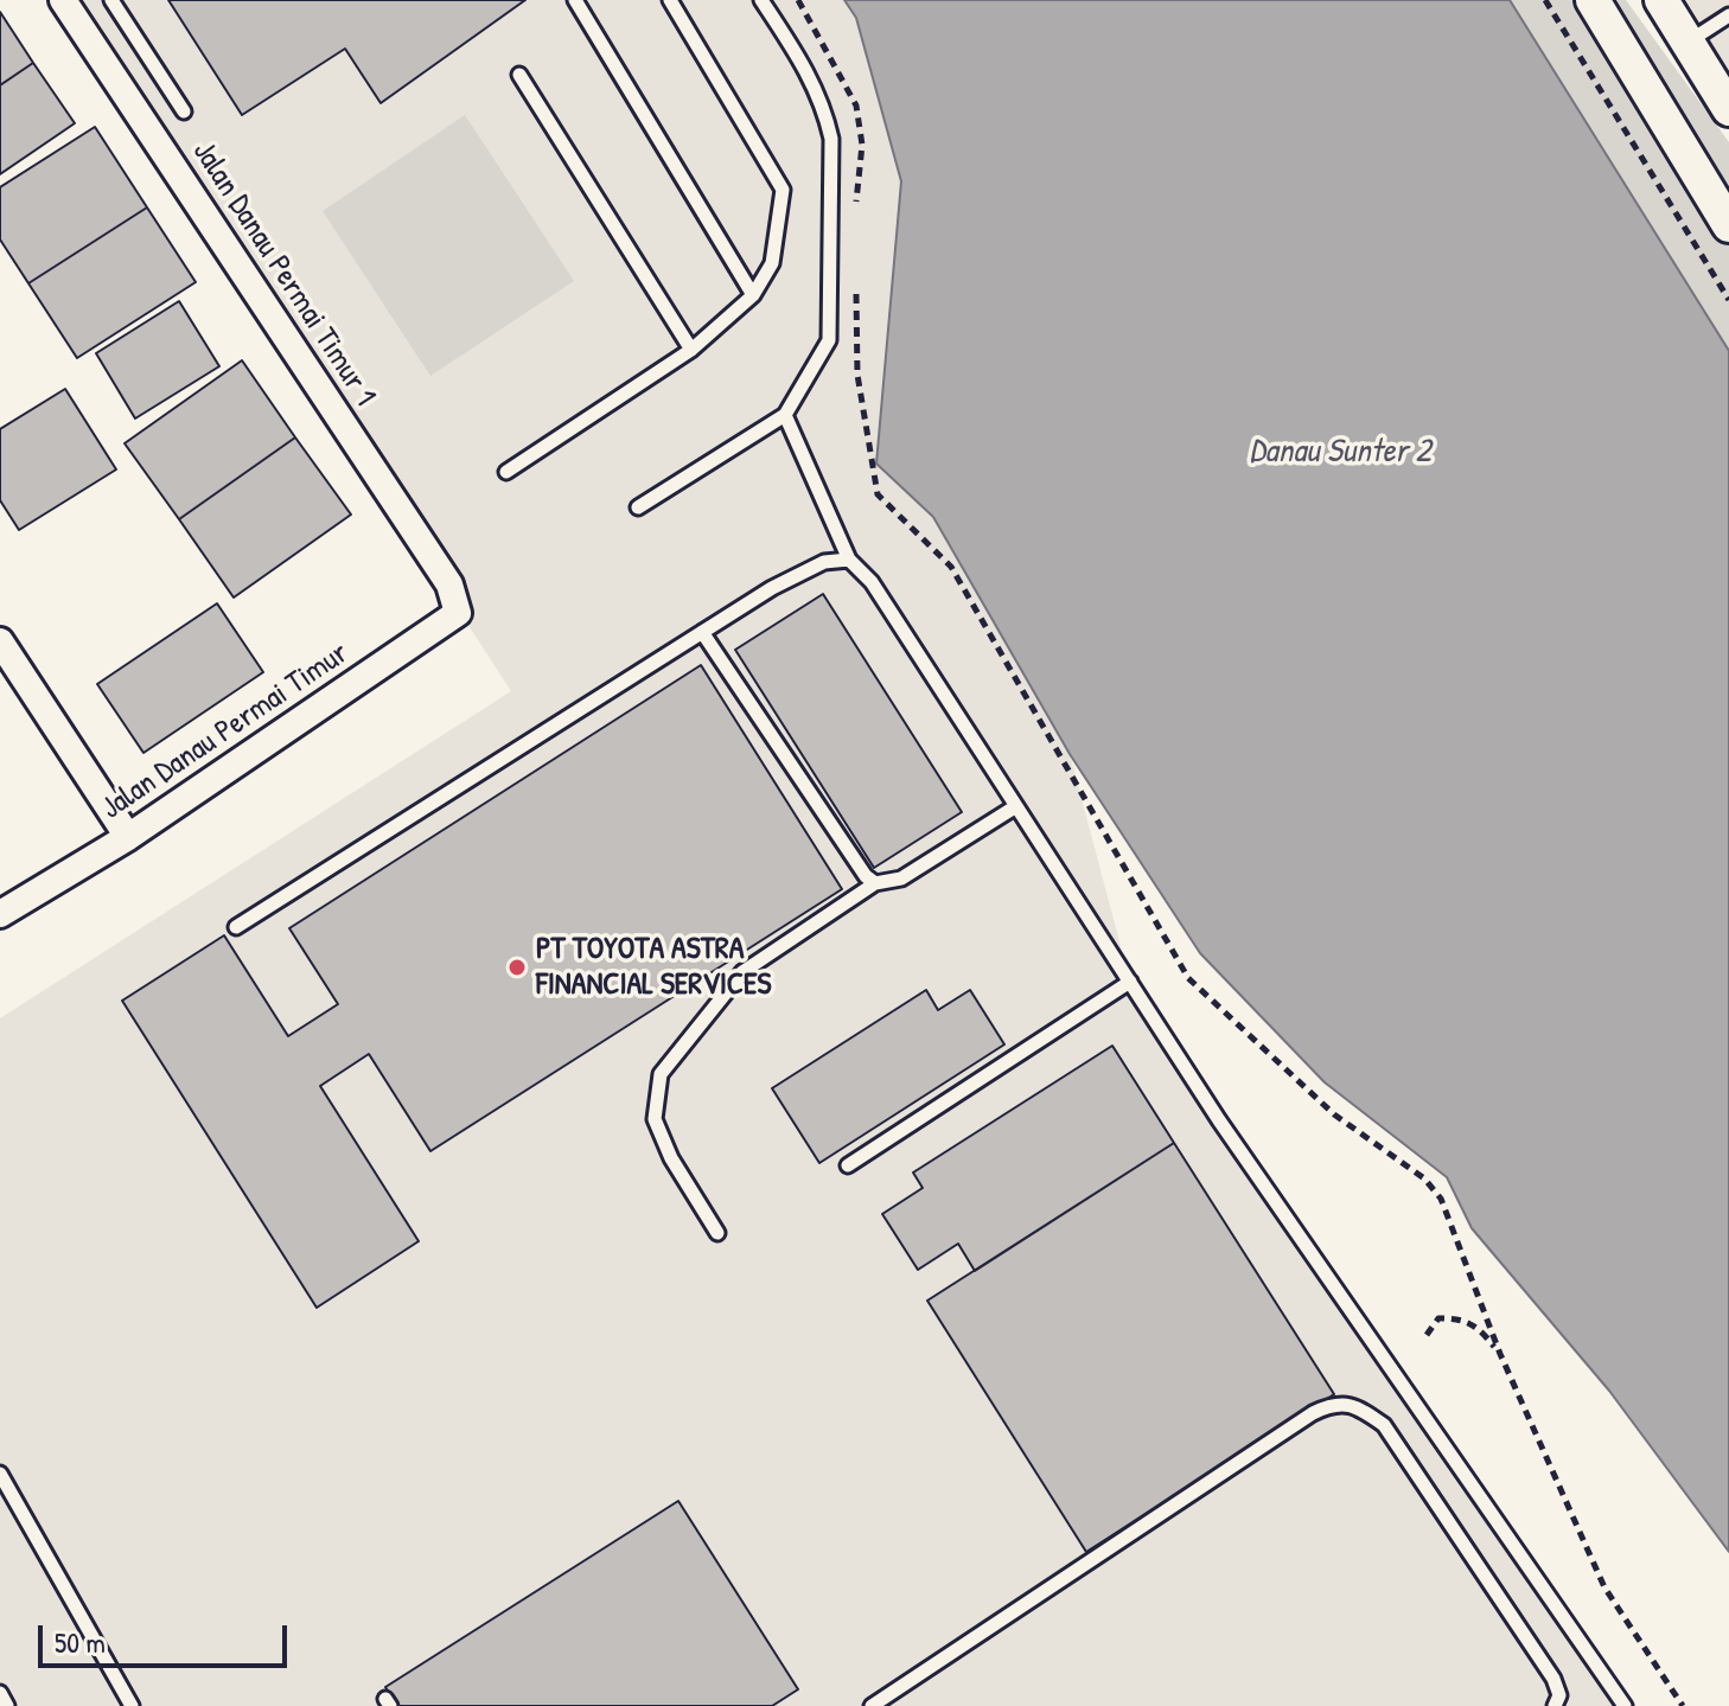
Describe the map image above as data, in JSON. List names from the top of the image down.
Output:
{
  "streets": {
    "street": ["Jalan Danau Permai Timur 1", "Jalan Danau Permai Timur"]
  },
  "crossings": [
    ["Jalan Danau Permai Timur 1", "Jalan Danau Permai Timur"]
  ],
  "water": ["Danau Sunter 2"],
  "places": ["PT TOYOTA ASTRA FINANCIAL SERVICES"],
  "scale_bar": "50 m"
}
